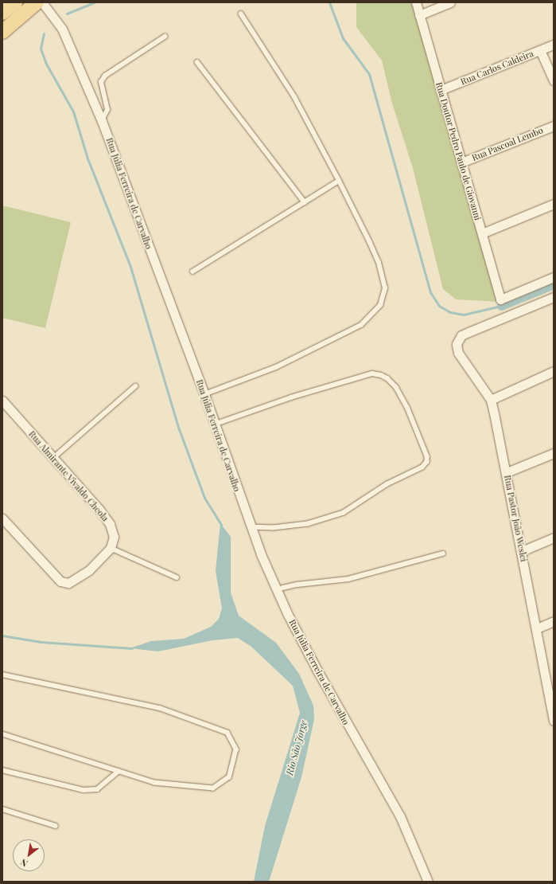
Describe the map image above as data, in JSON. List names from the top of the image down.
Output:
{
  "streets": {
    "street": [
      "Rua Carlos Caldeira",
      "Rua Pascoal Lembo",
      "Rua Doutor Pedro Paulo de Giovanni",
      "Rua Júlia Ferreira de Carvalho",
      "Rua Almirante Vivaldo Cheola",
      "Rua Pastor João Weslei"
    ]
  },
  "crossings": [
    ["Rua Carlos Caldeira", "Rua Doutor Pedro Paulo de Giovanni"],
    ["Rua Pascoal Lembo", "Rua Doutor Pedro Paulo de Giovanni"]
  ],
  "water": ["Rio São Jorge"],
  "north": "bottom left"
}
